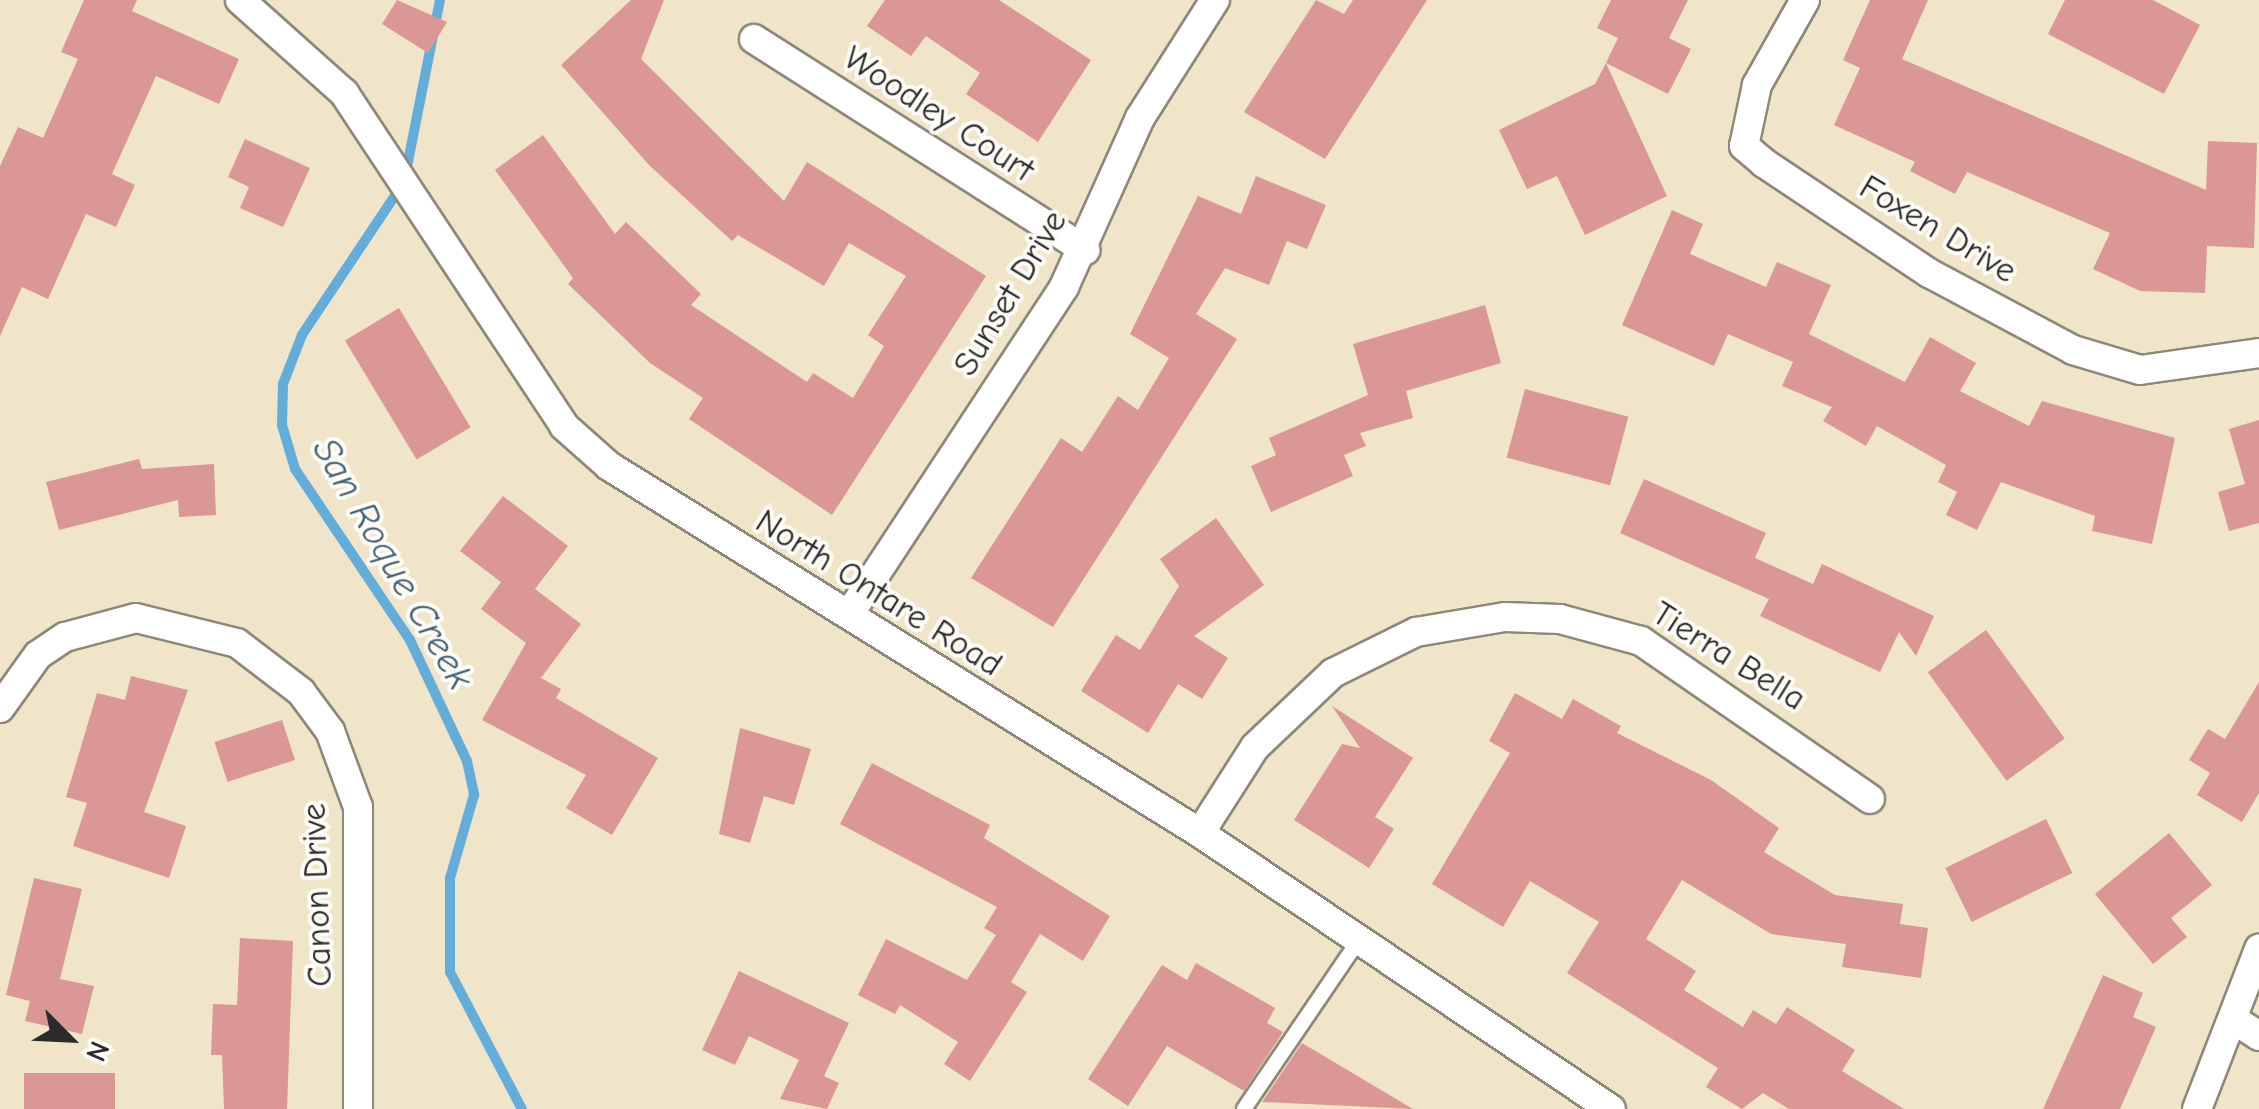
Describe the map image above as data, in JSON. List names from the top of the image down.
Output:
{
  "streets": {
    "street": [
      "Woodley Court",
      "Foxen Drive",
      "Sunset Drive",
      "North Ontare Road",
      "Tierra Bella",
      "Canon Drive"
    ]
  },
  "crossings": [
    ["Woodley Court", "Sunset Drive"],
    ["Sunset Drive", "North Ontare Road"],
    ["North Ontare Road", "Tierra Bella"]
  ],
  "water": ["San Roque Creek"],
  "north": "bottom right"
}
